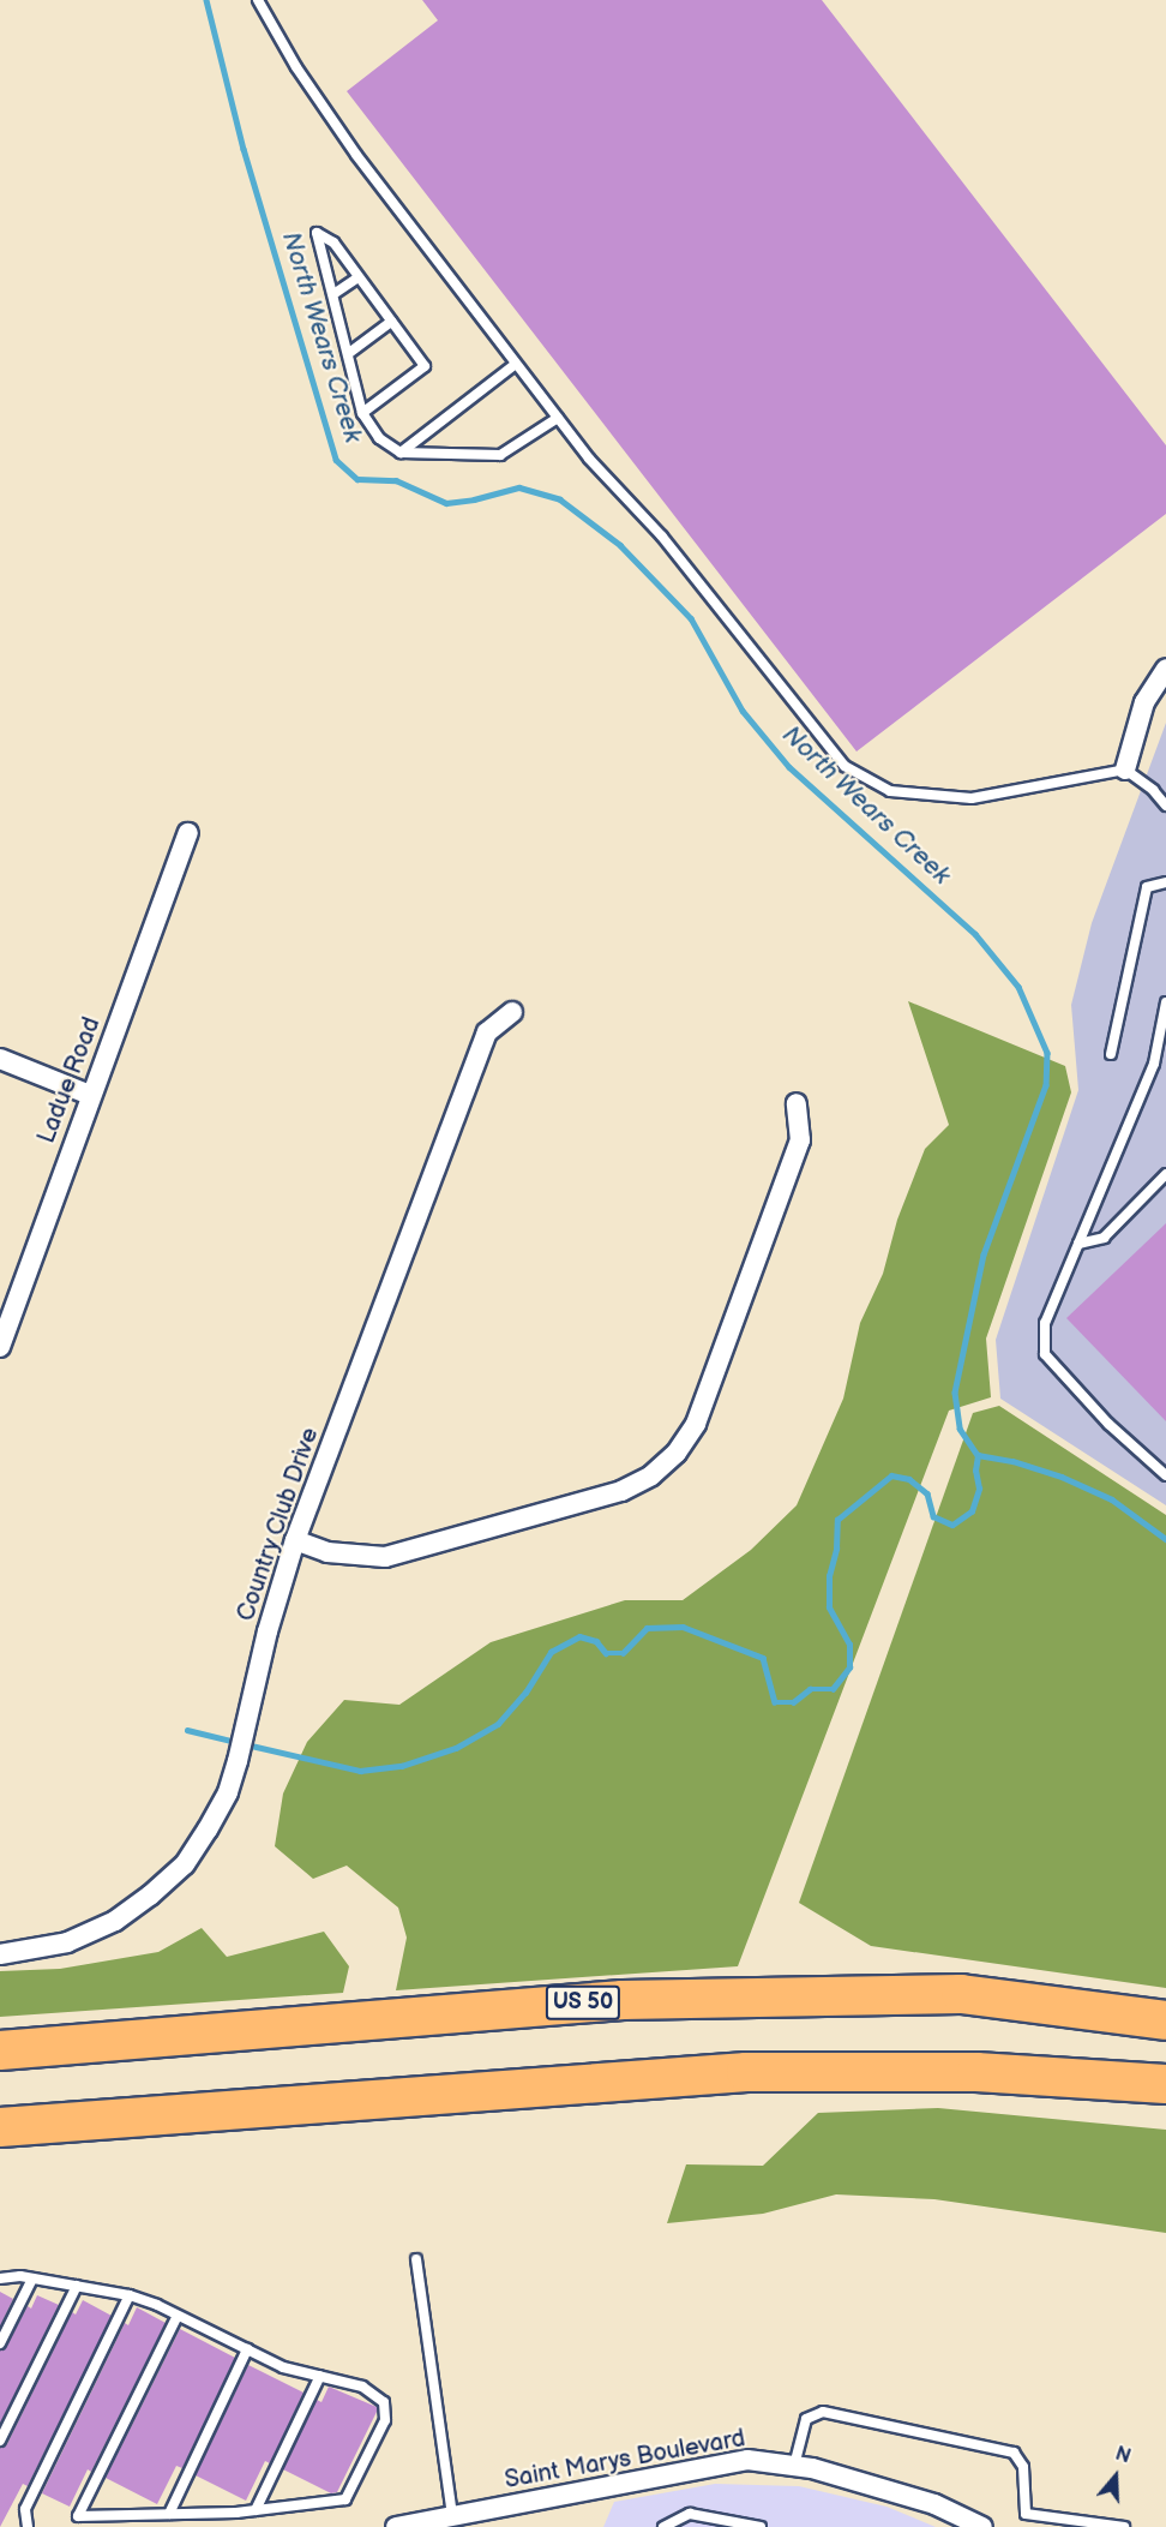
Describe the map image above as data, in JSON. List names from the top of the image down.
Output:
{
  "streets": {
    "highway": ["US 50"],
    "street": ["Ladue Road", "Country Club Drive", "Saint Marys Boulevard"]
  },
  "water": ["North Wears Creek"],
  "north": "top"
}
